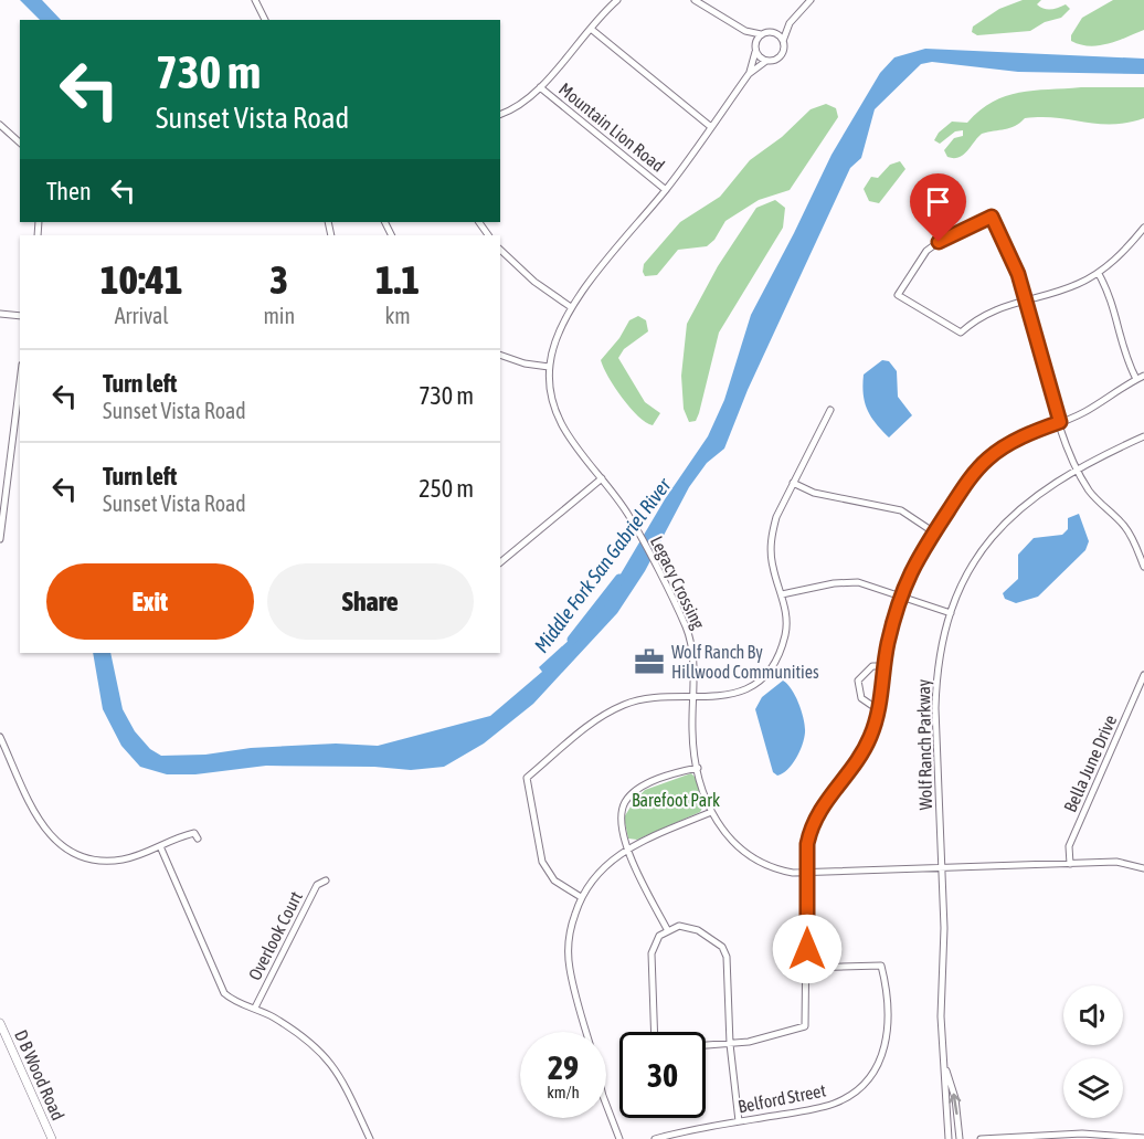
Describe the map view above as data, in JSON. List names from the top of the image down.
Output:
{
  "streets": {
    "main road": ["D B Wood Road"],
    "street": [
      "Mountain Lion Road",
      "Legacy Crossing",
      "Wolf Ranch Parkway",
      "Bella June Drive",
      "Overlook Court",
      "Belford Street"
    ]
  },
  "crossings": [
    ["Mountain Lion Road", "Legacy Crossing"],
    ["Legacy Crossing", "Wolf Ranch Parkway"],
    ["Legacy Crossing", "Bella June Drive"]
  ],
  "water": ["Middle Fork San Gabriel River"],
  "parks": ["Barefoot Park"],
  "places": {
    "office": ["Wolf Ranch By Hillwood Communities"]
  },
  "page": {
    "turn": ["730 m", "Sunset Vista Road"],
    "then": "Then",
    "eta": [
      "10:41",
      "Arrival",
      "3",
      "min",
      "1.1",
      "km"
    ],
    "list": [
      {
        "name": "Turn left",
        "note": "Sunset Vista Road",
        "value": "730 m"
      },
      {
        "name": "Turn left",
        "note": "Sunset Vista Road",
        "value": "250 m"
      }
    ],
    "buttons": ["Exit", "Share"],
    "speed": "29 km/h",
    "limit": "30"
  }
}
